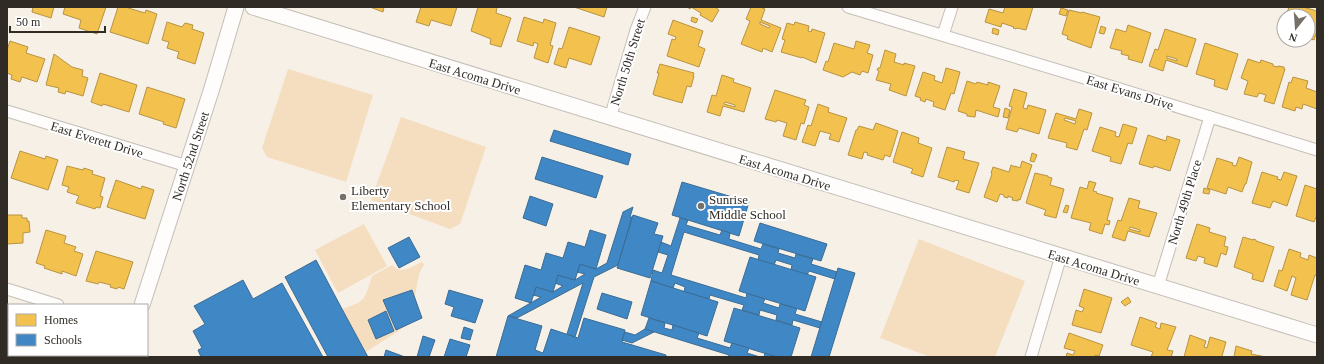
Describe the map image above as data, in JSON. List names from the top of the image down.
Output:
{
  "streets": {
    "street": [
      "North 50th Street",
      "East Acoma Drive",
      "East Evans Drive",
      "East Everett Drive",
      "North 52nd Street",
      "North 49th Place"
    ]
  },
  "crossings": [
    ["North 50th Street", "East Acoma Drive"],
    ["East Acoma Drive", "North 49th Place"],
    ["East Evans Drive", "North 49th Place"],
    ["East Everett Drive", "North 52nd Street"]
  ],
  "places": ["Liberty Elementary School", "Sunrise Middle School"],
  "legend": ["Homes", "Schools"],
  "scale_bar": "50 m",
  "north": "bottom"
}
